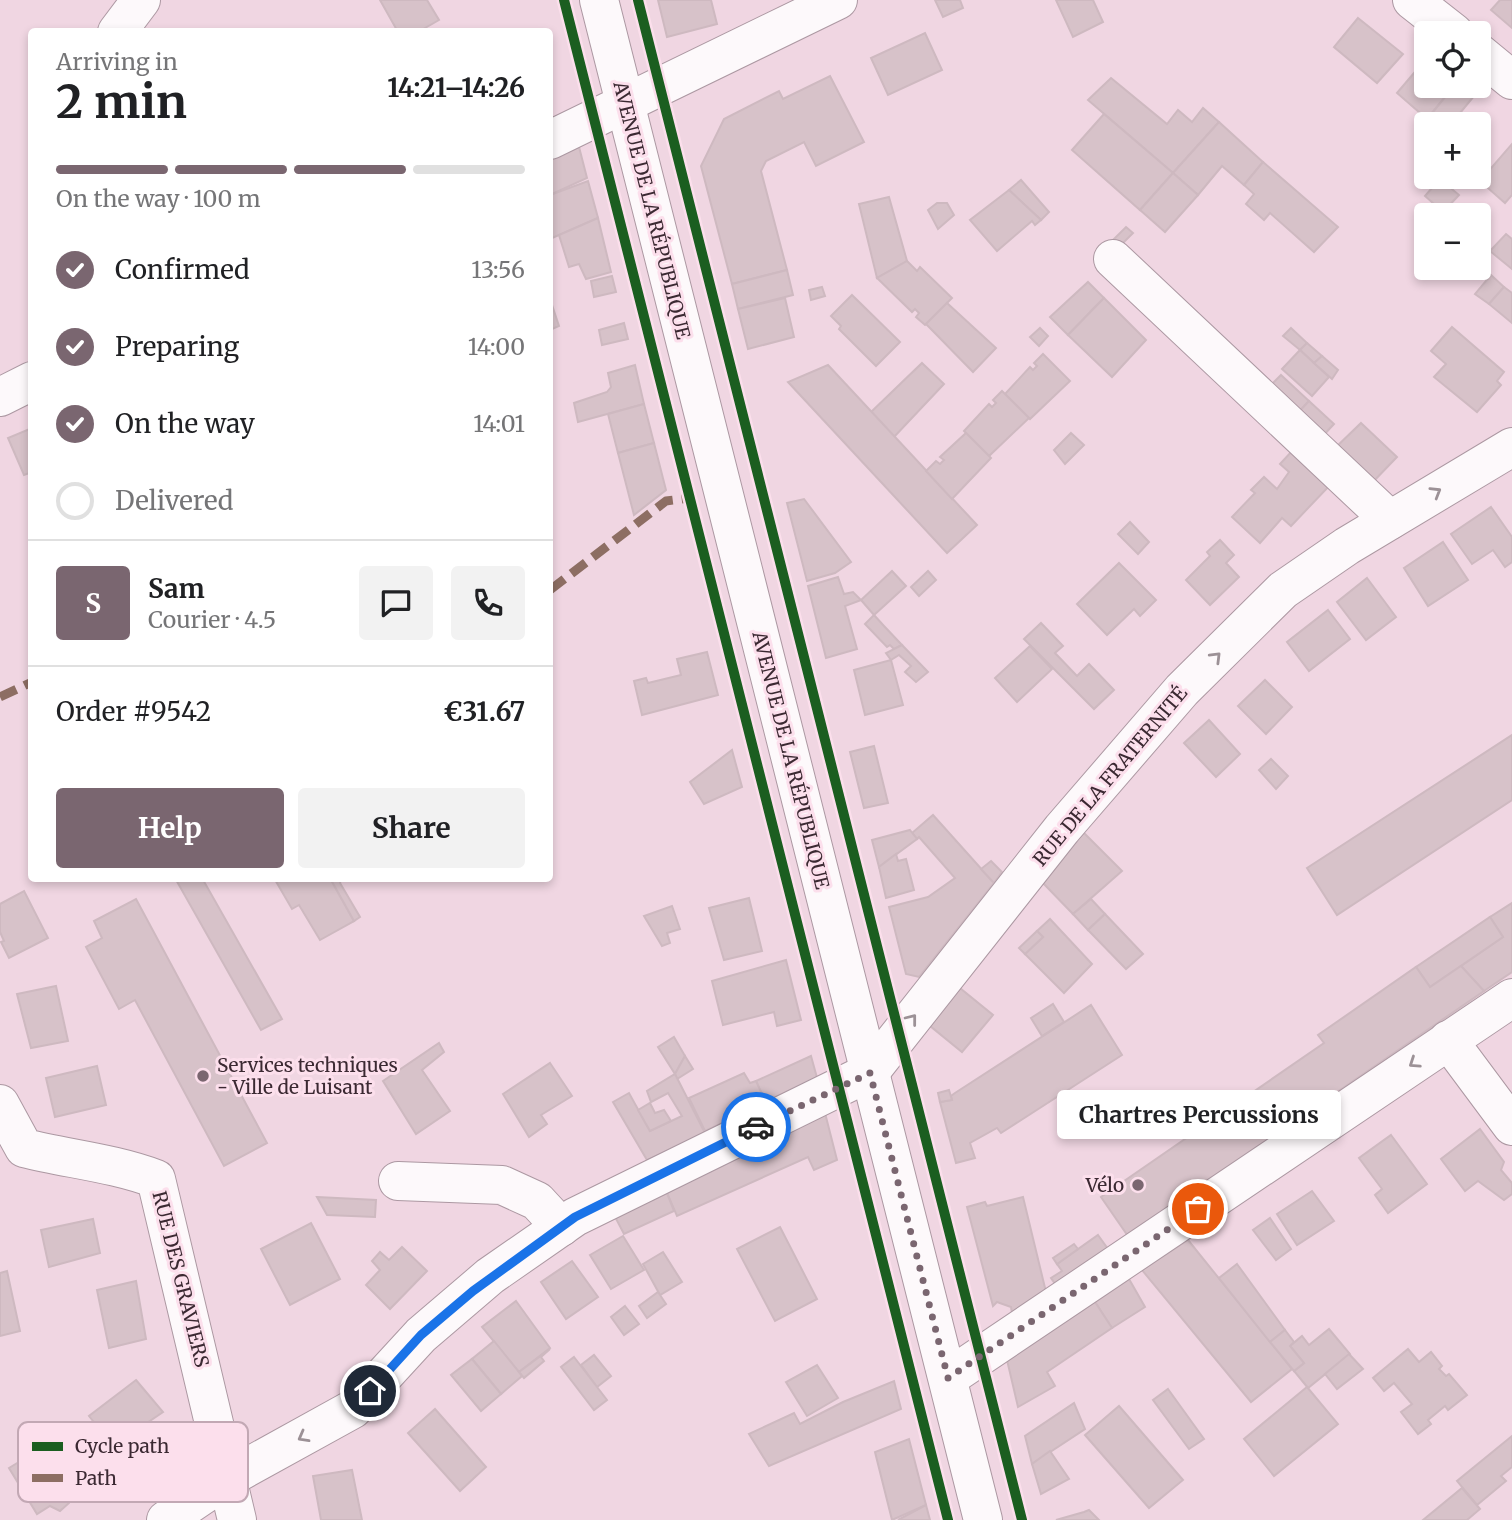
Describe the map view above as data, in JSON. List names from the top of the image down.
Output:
{
  "streets": {
    "street": ["AVENUE DE LA RÉPUBLIQUE", "RUE DE LA FRATERNITÉ", "RUE DES GRAVIERS"]
  },
  "crossings": [
    ["AVENUE DE LA RÉPUBLIQUE", "RUE DE LA FRATERNITÉ"]
  ],
  "one_way": ["RUE DE LA FRATERNITÉ"],
  "places": ["Services techniques - Ville de Luisant", "Vélo", "Chartres Percussions"],
  "legend": ["Cycle path", "Path"],
  "page": {
    "map_buttons": ["+", "−"],
    "heading": ["2 min", "Arriving in", "14:21–14:26"],
    "panel": [
      "Sam",
      "Courier · 4.5",
      "Order #9542",
      "€31.67"
    ],
    "bar": "On the way · 100 m",
    "list": [
      ["Confirmed", "13:56"],
      ["Preparing", "14:00"],
      ["On the way", "14:01"],
      "Delivered"
    ],
    "round": "S",
    "buttons": ["Help", "Share"],
    "bubble": "Chartres Percussions"
  }
}
